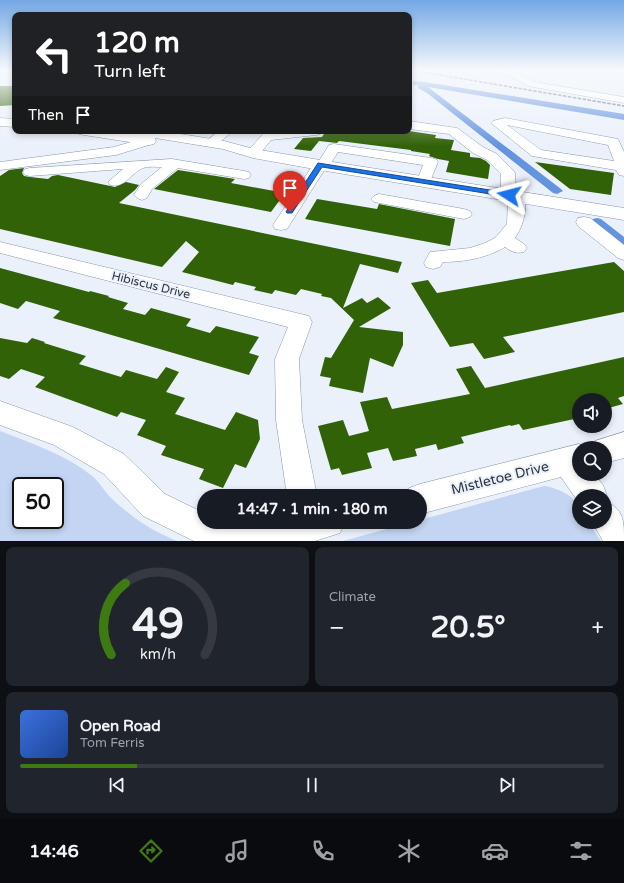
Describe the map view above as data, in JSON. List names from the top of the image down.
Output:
{
  "streets": {
    "street": ["Hibiscus Drive", "Mistletoe Drive"]
  },
  "page": {
    "turn": ["120 m", "Turn left"],
    "then": "Then",
    "limit": "50",
    "trip": "14:47 · 1 min · 180 m",
    "tile": "Climate",
    "heat": ["−", "20.5°", "+"],
    "song": ["Open Road", "Tom Ferris"],
    "tabs": "14:46",
    "gauge": ["49", "km/h"]
  }
}
